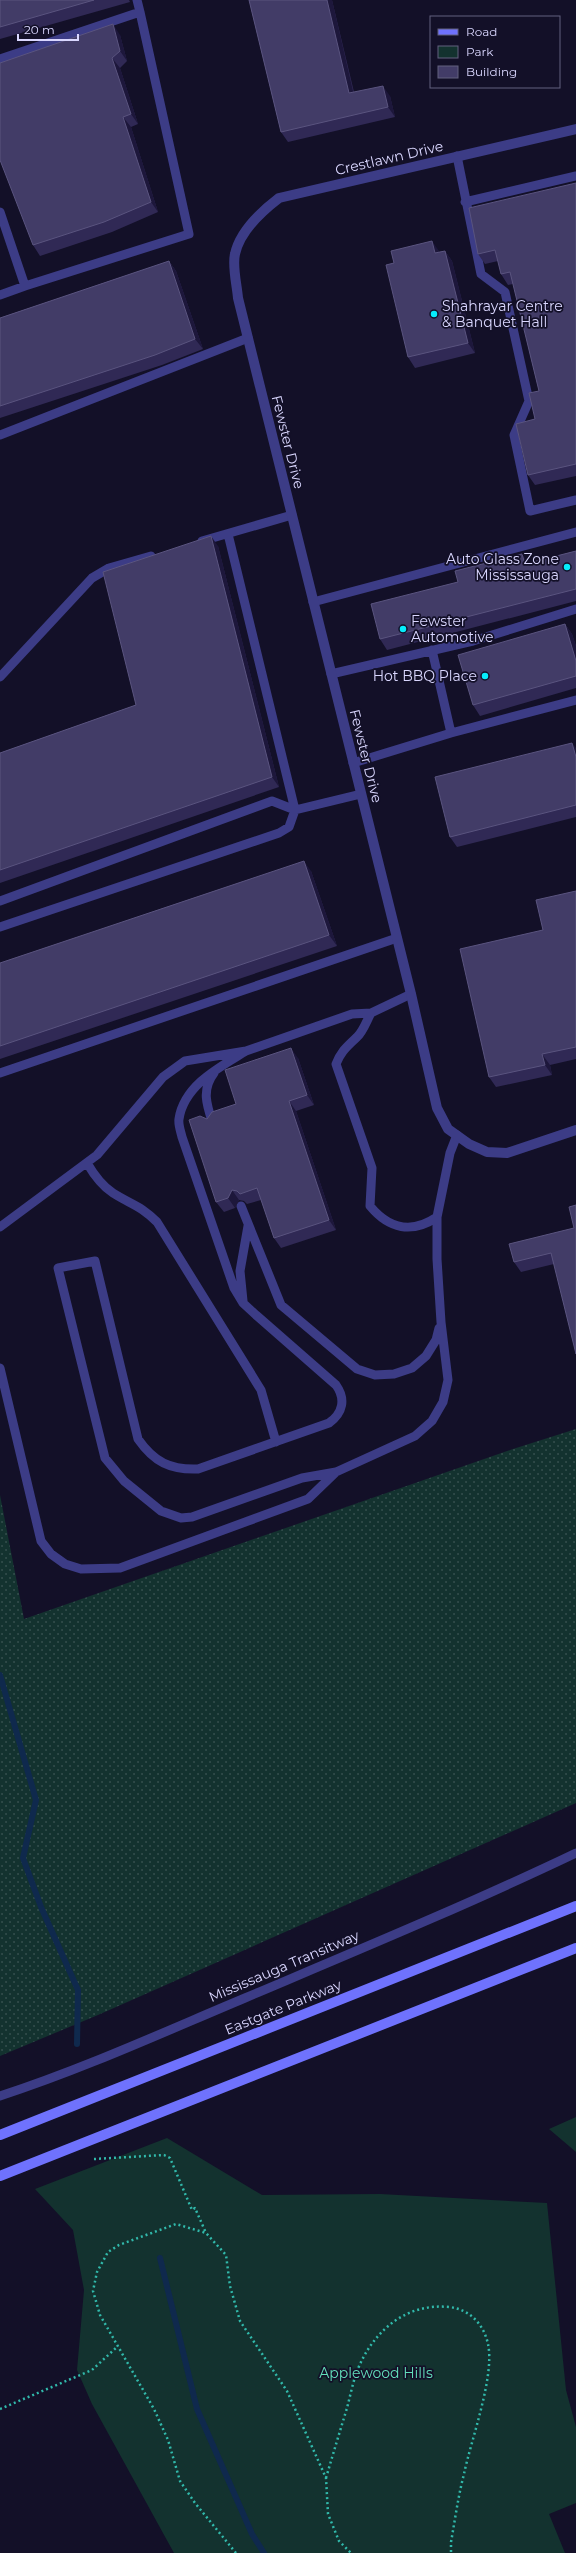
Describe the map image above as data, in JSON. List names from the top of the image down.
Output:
{
  "streets": {
    "main road": ["Eastgate Parkway"],
    "street": ["Crestlawn Drive", "Fewster Drive"],
    "lane": ["Mississauga Transitway"]
  },
  "crossings": [
    ["Crestlawn Drive", "Fewster Drive"]
  ],
  "parks": ["Applewood Hills"],
  "places": [
    "Shahrayar Centre & Banquet Hall",
    "Auto Glass Zone Mississauga",
    "Fewster Automotive",
    "Hot BBQ Place"
  ],
  "legend": ["Road", "Park", "Building"],
  "scale_bar": "20 m"
}
